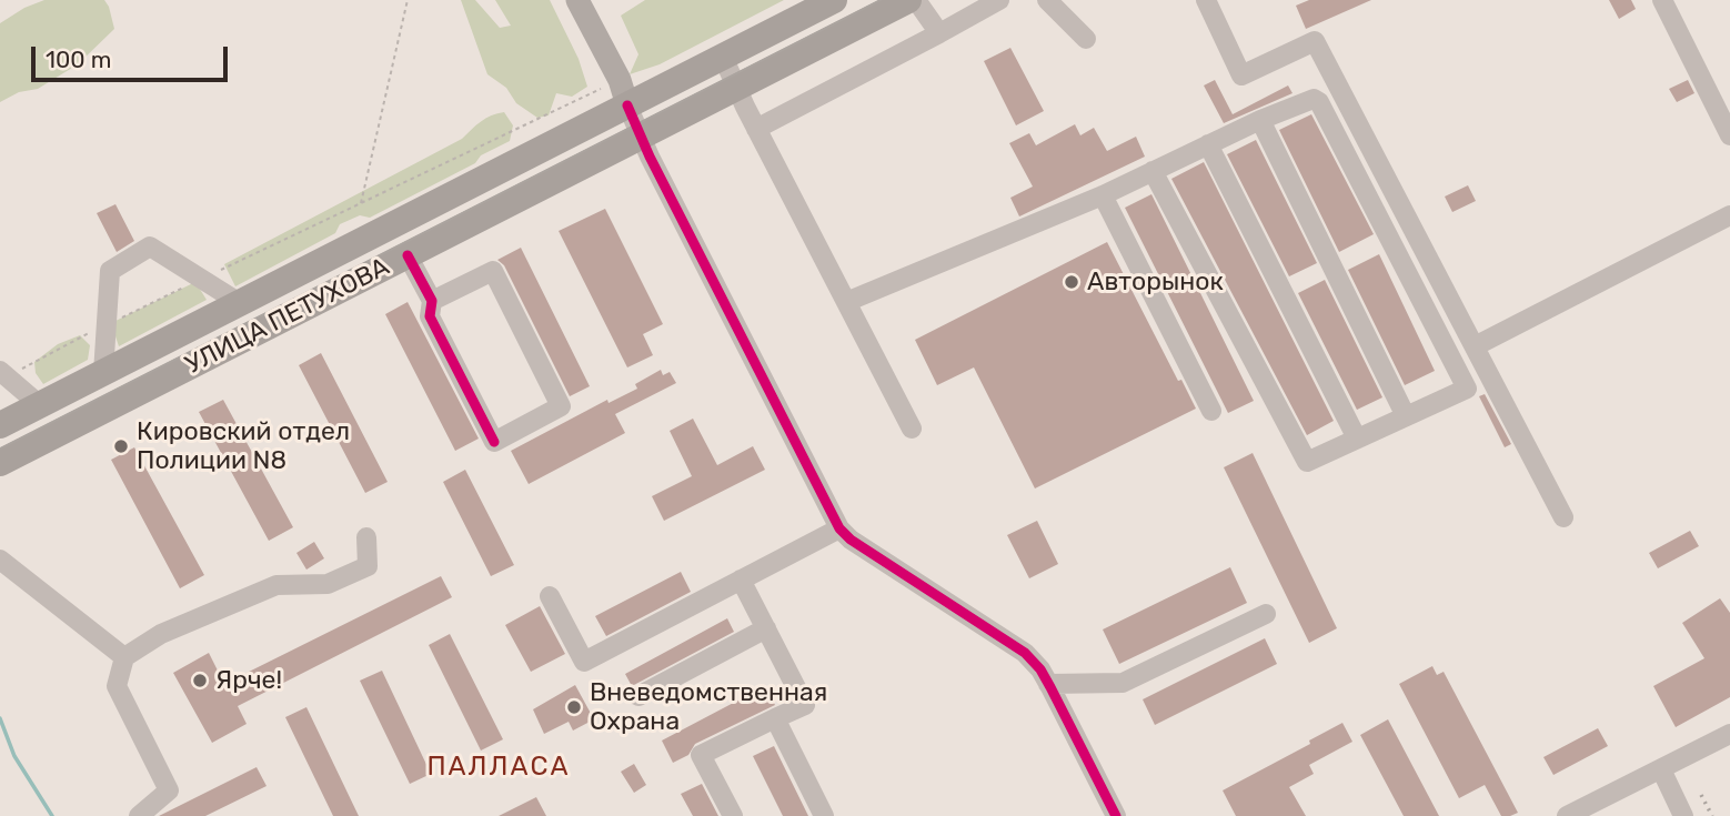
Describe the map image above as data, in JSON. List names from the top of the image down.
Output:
{
  "streets": {
    "highway": ["УЛИЦА ПЕТУХОВА"]
  },
  "districts": ["ПАЛЛАСА"],
  "places": [
    "Авторынок",
    "Кировский отдел Полиции N8",
    "Ярче!",
    "Вневедомственная Охрана"
  ],
  "scale_bar": "100 m"
}
